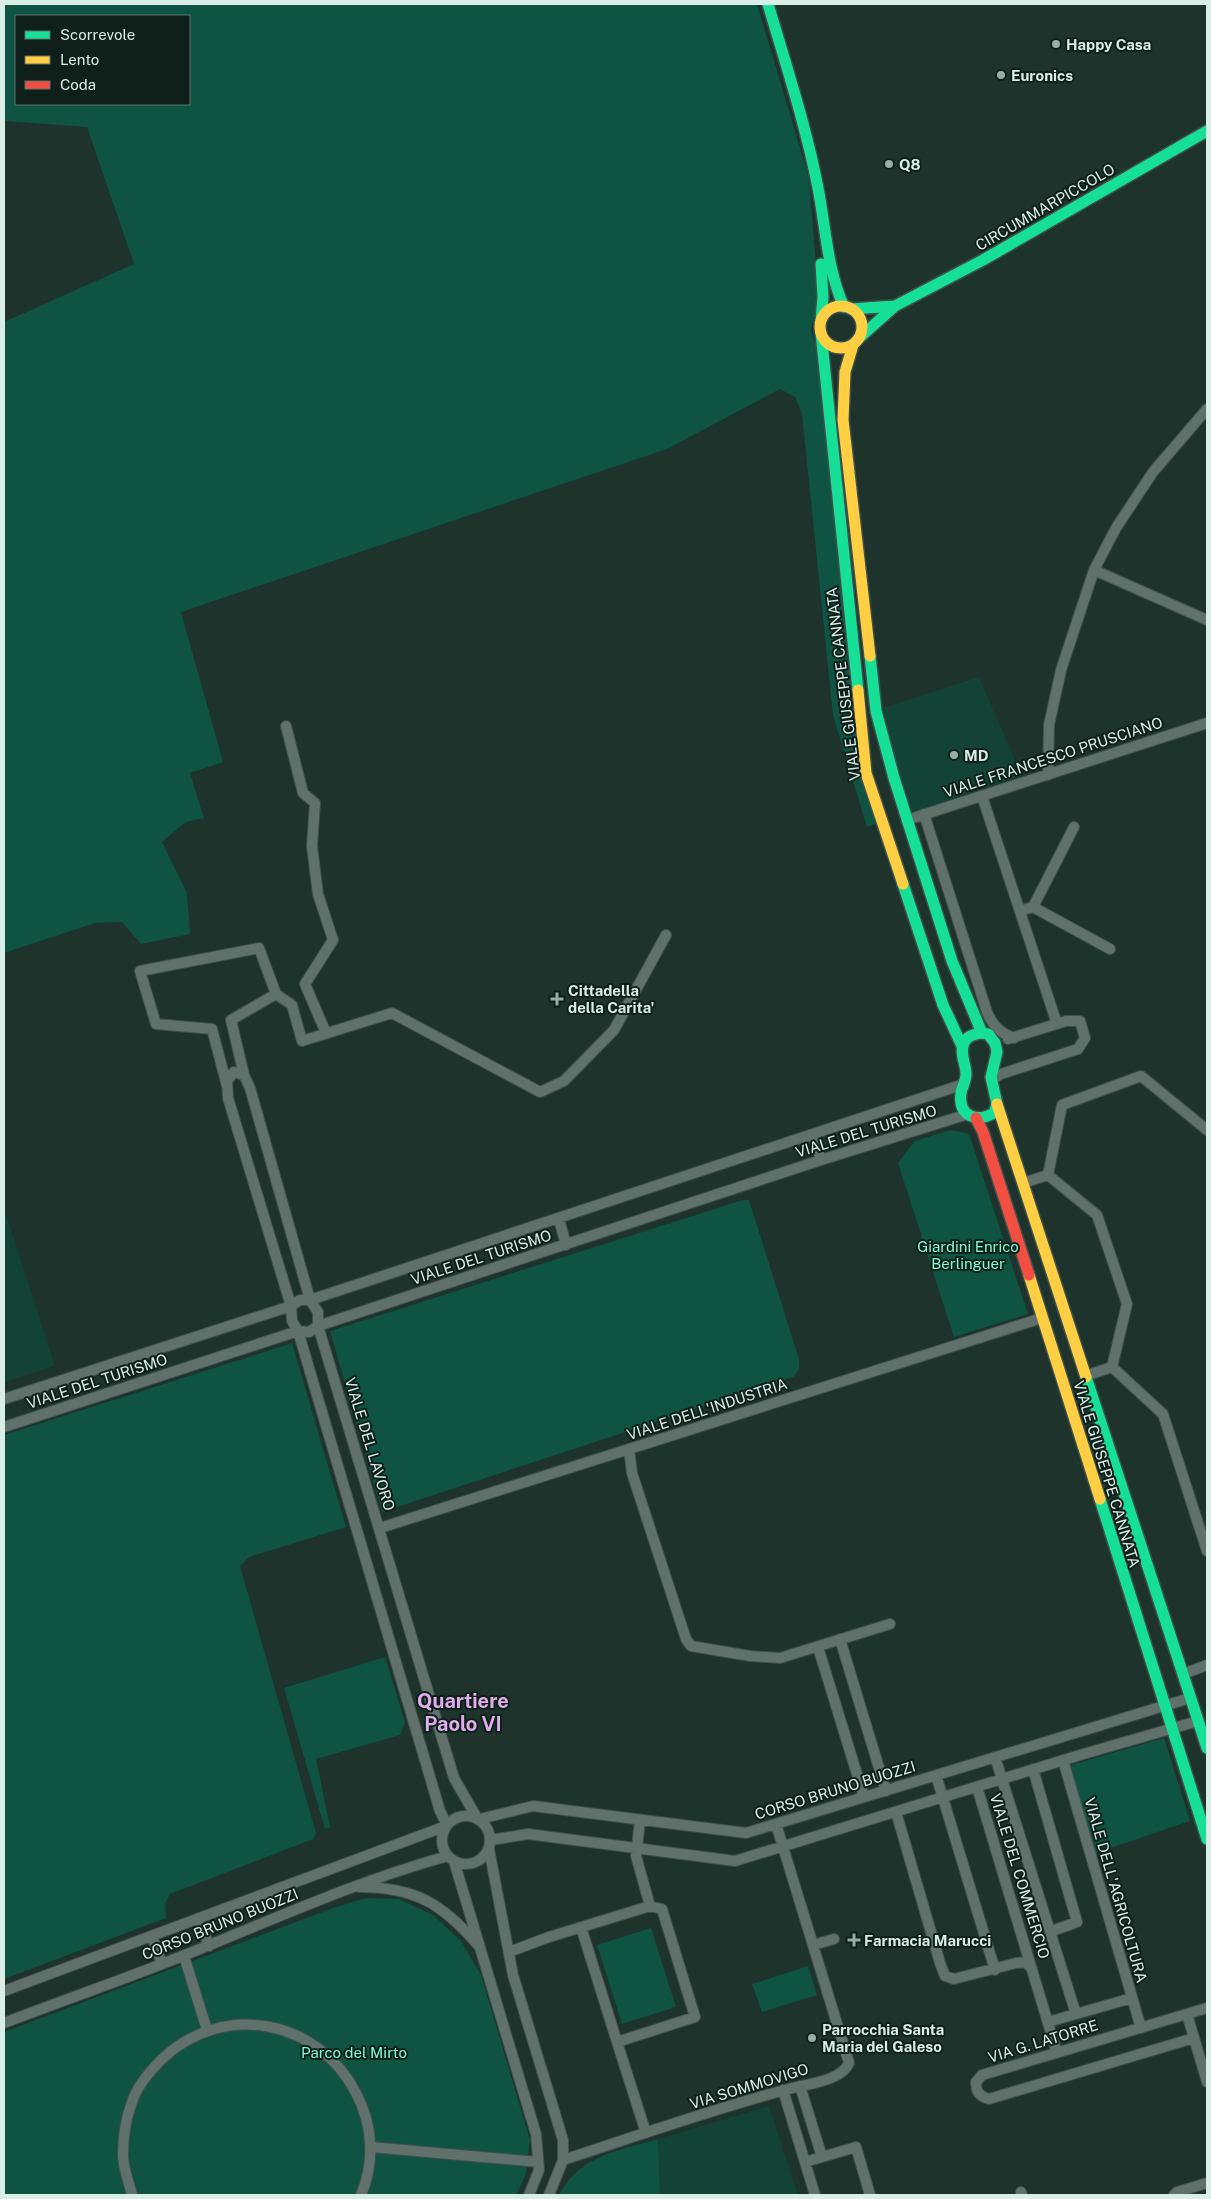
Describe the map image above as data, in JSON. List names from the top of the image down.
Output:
{
  "streets": {
    "street": [
      "CIRCUMMARPICCOLO",
      "VIALE GIUSEPPE CANNATA",
      "VIALE FRANCESCO PRUSCIANO",
      "VIALE DEL TURISMO",
      "VIALE DELL'INDUSTRIA",
      "VIALE DEL LAVORO",
      "CORSO BRUNO BUOZZI",
      "VIALE DEL COMMERCIO",
      "VIALE DELL'AGRICOLTURA",
      "VIA G. LATORRE",
      "VIA SOMMOVIGO"
    ]
  },
  "crossings": [
    ["CIRCUMMARPICCOLO", "VIALE GIUSEPPE CANNATA"],
    ["VIALE GIUSEPPE CANNATA", "VIALE FRANCESCO PRUSCIANO"],
    ["VIALE GIUSEPPE CANNATA", "VIALE DEL TURISMO"],
    ["VIALE GIUSEPPE CANNATA", "VIALE DELL'INDUSTRIA"],
    ["VIALE GIUSEPPE CANNATA", "CORSO BRUNO BUOZZI"],
    ["VIALE DEL TURISMO", "VIALE DEL LAVORO"],
    ["VIALE DELL'INDUSTRIA", "VIALE DEL LAVORO"],
    ["VIALE DEL LAVORO", "CORSO BRUNO BUOZZI"],
    ["CORSO BRUNO BUOZZI", "VIA SOMMOVIGO"],
    ["VIALE DELL'AGRICOLTURA", "VIA G. LATORRE"]
  ],
  "districts": ["Quartiere Paolo VI"],
  "parks": ["Giardini Enrico Berlinguer", "Parco del Mirto"],
  "places": {
    "other": [
      "Happy Casa",
      "Euronics",
      "Q8",
      "MD",
      "Parrocchia Santa Maria del Galeso"
    ],
    "health": ["Cittadella della Carita'", "Farmacia Marucci"]
  },
  "legend": ["Scorrevole", "Lento", "Coda"]
}
